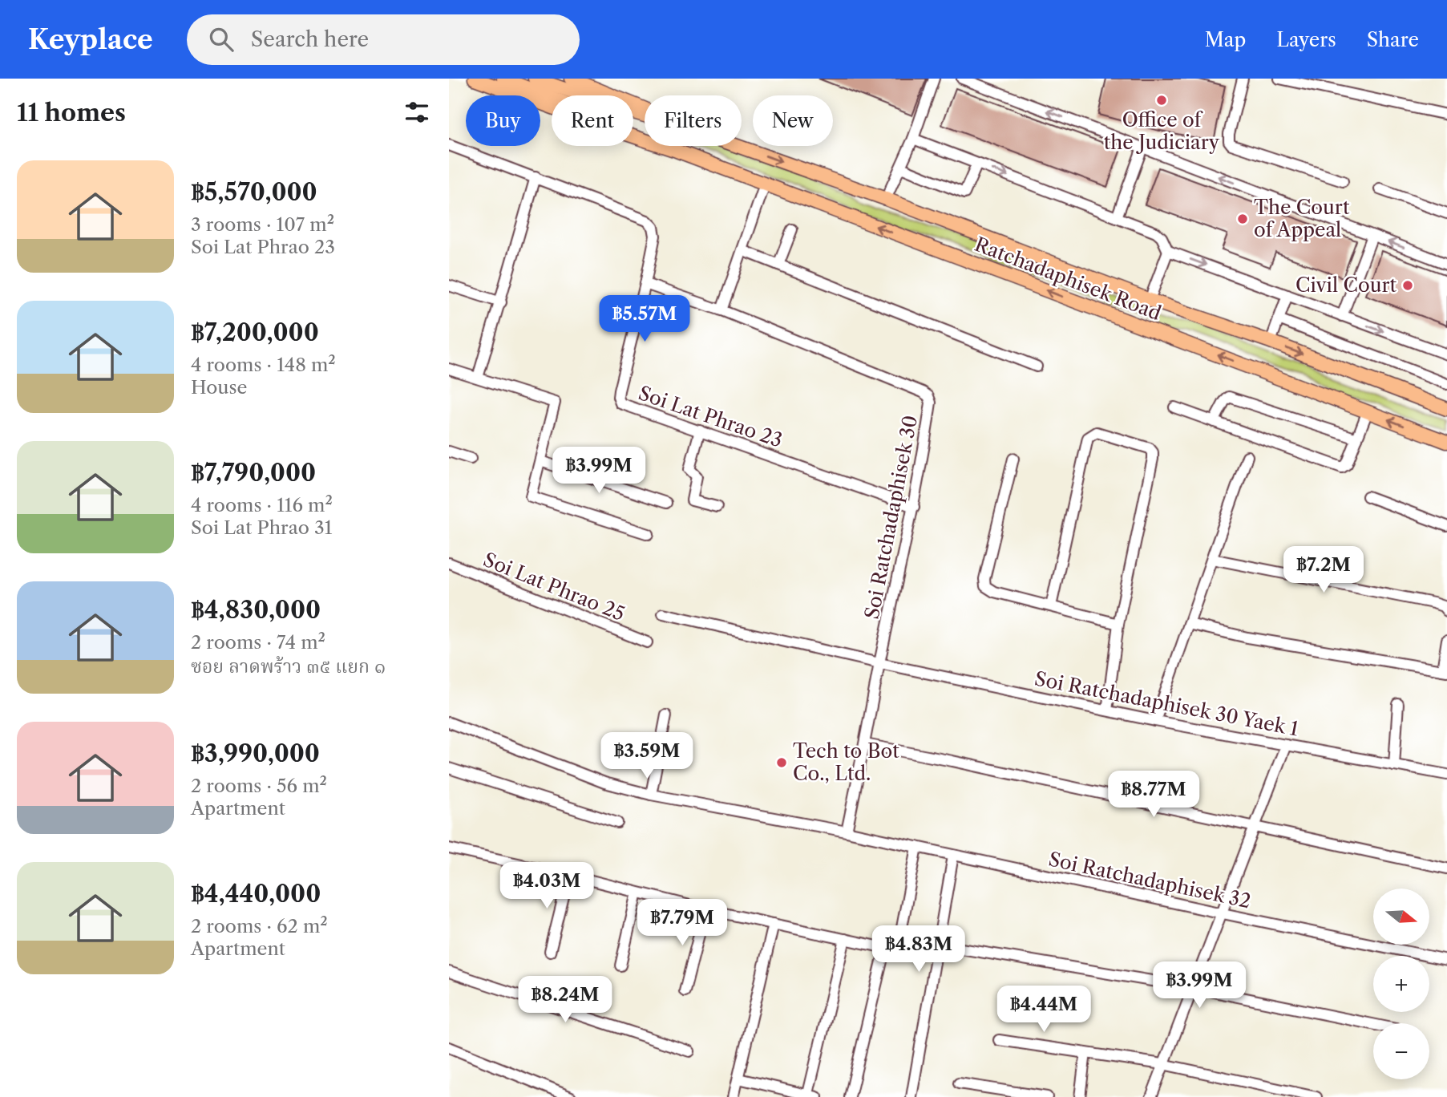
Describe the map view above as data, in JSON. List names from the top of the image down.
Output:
{
  "streets": {
    "main road": ["Ratchadaphisek Road"],
    "street": [
      "Soi Lat Phrao 23",
      "Soi Ratchadaphisek 30",
      "Soi Lat Phrao 25",
      "Soi Ratchadaphisek 30 Yaek 1",
      "Soi Ratchadaphisek 32"
    ]
  },
  "crossings": [
    ["Soi Lat Phrao 23", "Soi Ratchadaphisek 30"],
    ["Soi Ratchadaphisek 30", "Soi Ratchadaphisek 30 Yaek 1"],
    ["Soi Ratchadaphisek 30", "Soi Ratchadaphisek 32"]
  ],
  "places": [
    "Office of the Judiciary",
    "The Court of Appeal",
    "Civil Court",
    "Tech to Bot Co., Ltd."
  ],
  "north": "right",
  "page": {
    "header": "Keyplace",
    "search": "Search here",
    "nav": ["Map", "Layers", "Share"],
    "heading": "11 homes",
    "chip": [
      "Buy",
      "Rent",
      "Filters",
      "New"
    ],
    "list": [
      {
        "name": "฿5,570,000",
        "note": "3 rooms · 107 m² · Soi Lat Phrao 23"
      },
      {
        "name": "฿7,200,000",
        "note": "4 rooms · 148 m² · House"
      },
      {
        "name": "฿7,790,000",
        "note": "4 rooms · 116 m² · Soi Lat Phrao 31"
      },
      {
        "name": "฿4,830,000",
        "note": "2 rooms · 74 m² · ซอย ลาดพร้าว ๓๕ แยก ๑"
      },
      {
        "name": "฿3,990,000",
        "note": "2 rooms · 56 m² · Apartment"
      },
      {
        "name": "฿4,440,000",
        "note": "2 rooms · 62 m² · Apartment"
      }
    ],
    "price": [
      "฿5.57M",
      "฿3.99M",
      "฿7.2M",
      "฿3.59M",
      "฿8.77M",
      "฿4.03M",
      "฿7.79M",
      "฿4.83M",
      "฿3.99M",
      "฿8.24M",
      "฿4.44M"
    ],
    "map_buttons": ["+", "−"]
  }
}
